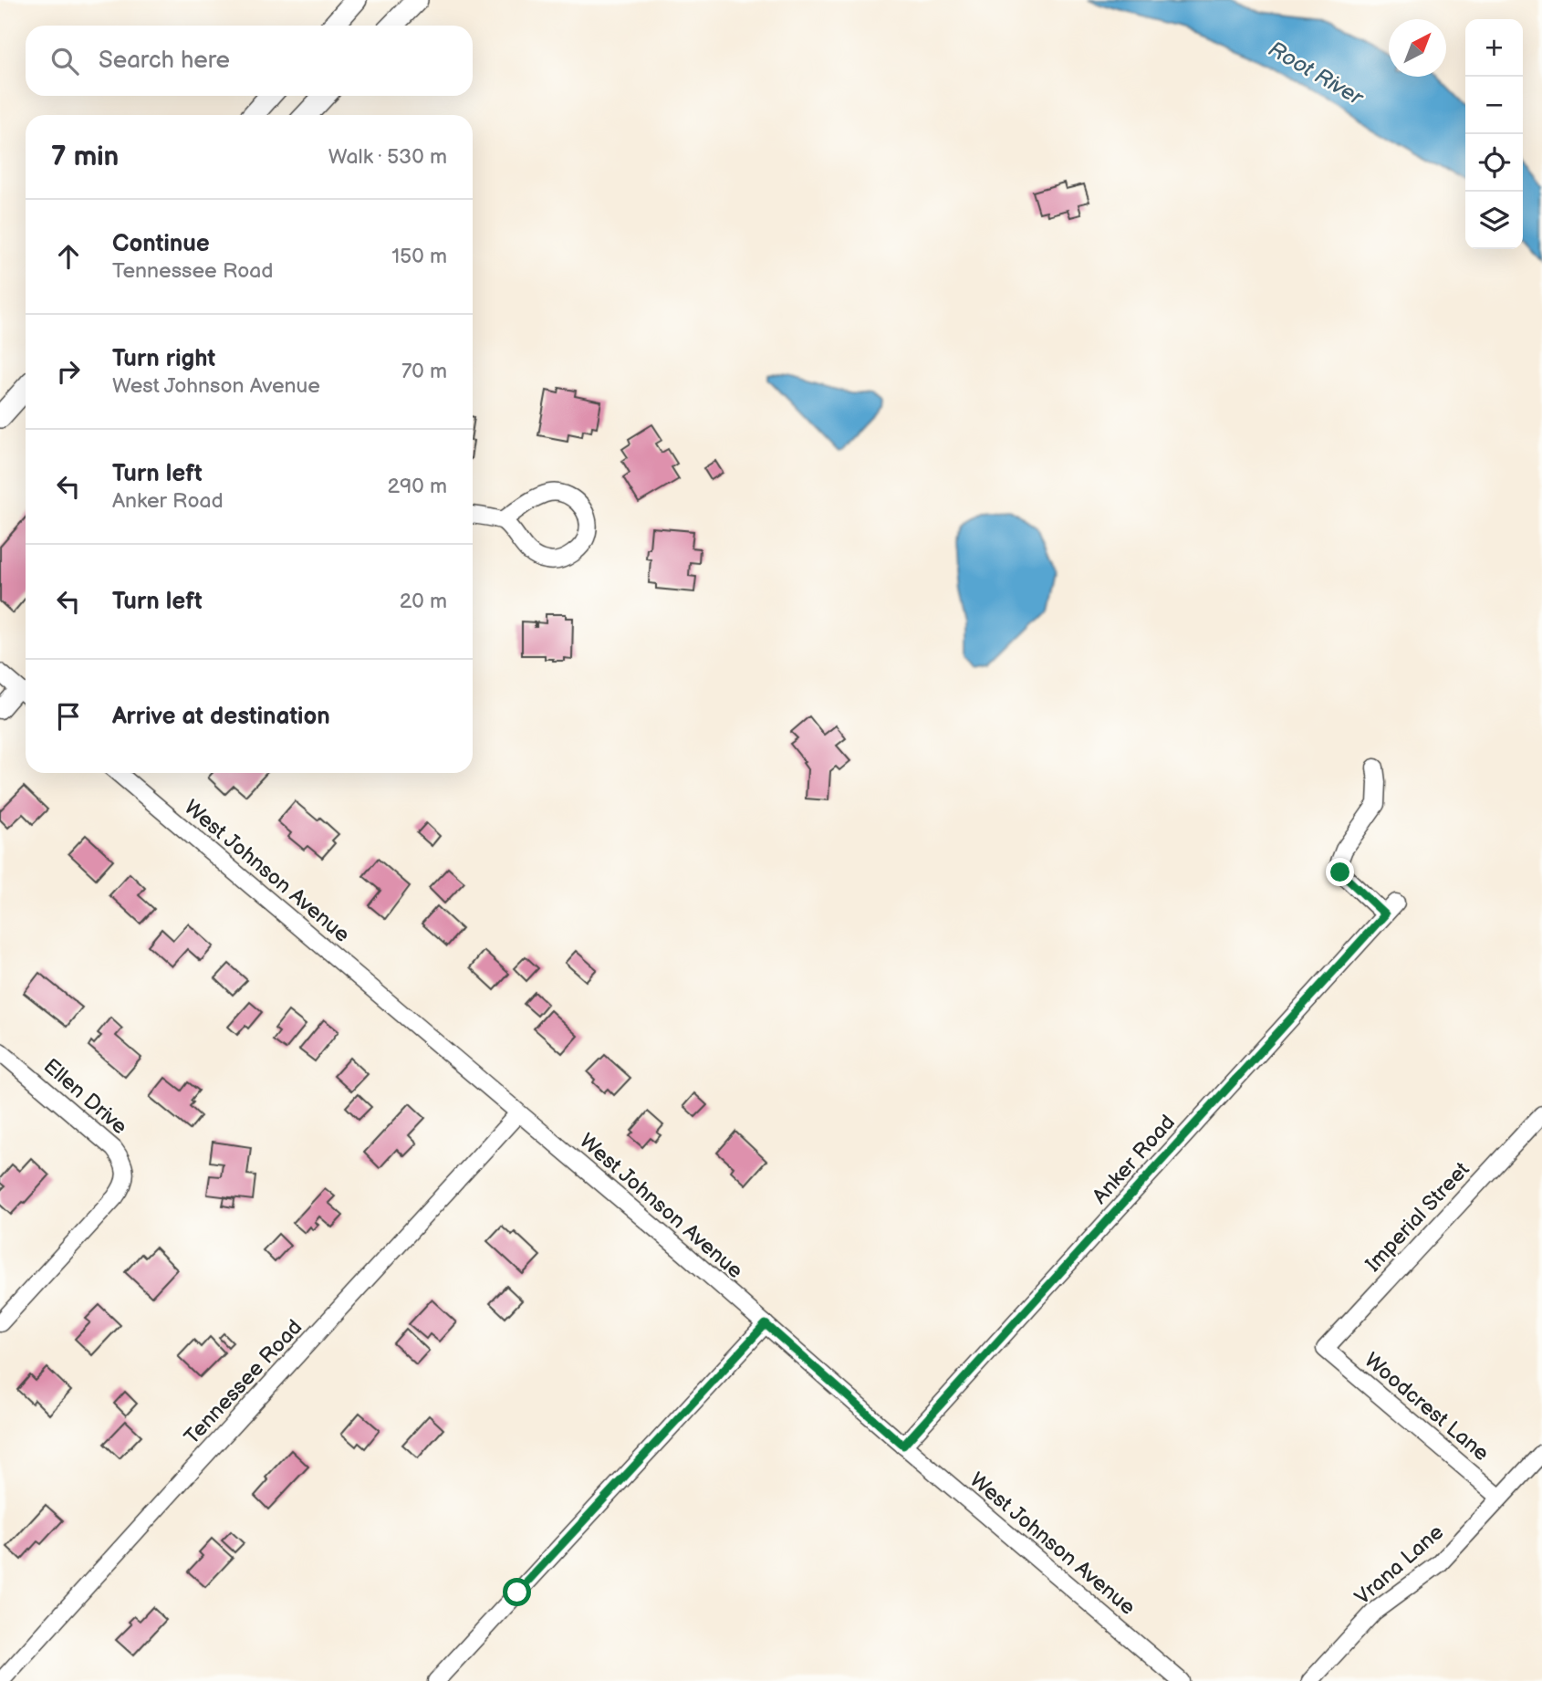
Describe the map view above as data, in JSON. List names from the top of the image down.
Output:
{
  "streets": {
    "street": [
      "West Johnson Avenue",
      "Ellen Drive",
      "Anker Road",
      "Imperial Street",
      "Tennessee Road",
      "Woodcrest Lane",
      "Vrana Lane"
    ]
  },
  "crossings": [
    ["West Johnson Avenue", "Anker Road"],
    ["West Johnson Avenue", "Tennessee Road"],
    ["Imperial Street", "Woodcrest Lane"],
    ["Woodcrest Lane", "Vrana Lane"]
  ],
  "water": ["Root River"],
  "north": "top right",
  "page": {
    "map_buttons": ["+", "−"],
    "search": "Search here",
    "heading": ["7 min", "Walk · 530 m"],
    "list": [
      ["Continue", "Tennessee Road", "150 m"],
      ["Turn right", "West Johnson Avenue", "70 m"],
      ["Turn left", "Anker Road", "290 m"],
      ["Turn left", "20 m"],
      "Arrive at destination"
    ]
  }
}
